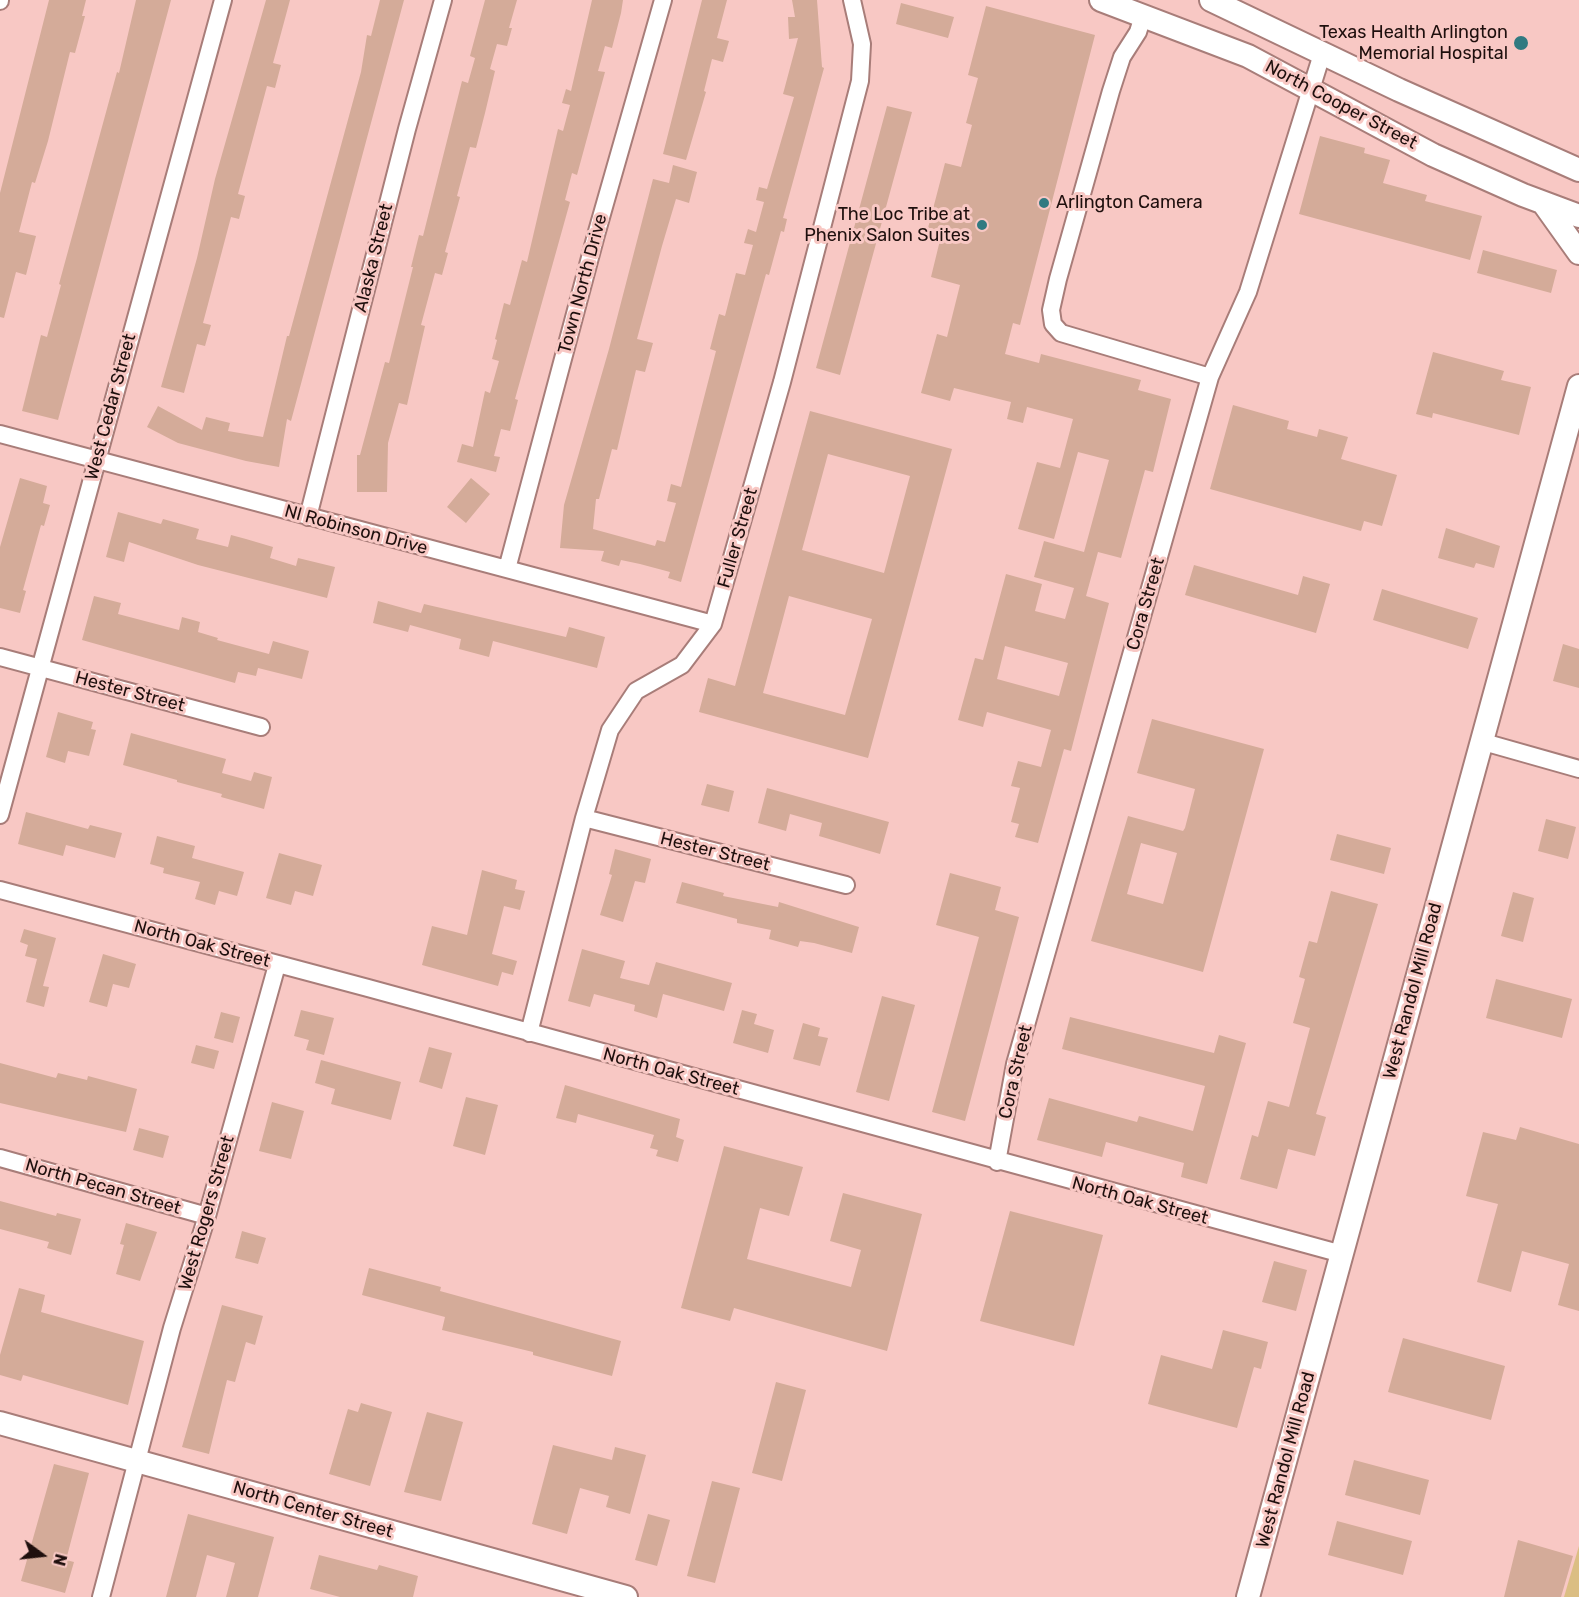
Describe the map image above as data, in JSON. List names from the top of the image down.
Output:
{
  "streets": {
    "main road": ["North Cooper Street", "West Randol Mill Road", "North Center Street"],
    "street": [
      "Alaska Street",
      "Town North Drive",
      "West Cedar Street",
      "Nl Robinson Drive",
      "Fuller Street",
      "Cora Street",
      "Hester Street",
      "North Oak Street",
      "North Pecan Street",
      "West Rogers Street"
    ]
  },
  "crossings": [
    ["North Cooper Street", "Cora Street"],
    ["Alaska Street", "Nl Robinson Drive"],
    ["Town North Drive", "Nl Robinson Drive"],
    ["West Cedar Street", "Nl Robinson Drive"],
    ["West Cedar Street", "Hester Street"],
    ["Nl Robinson Drive", "Fuller Street"],
    ["Fuller Street", "Hester Street"],
    ["Fuller Street", "North Oak Street"],
    ["Cora Street", "North Oak Street"],
    ["North Oak Street", "West Randol Mill Road"],
    ["North Oak Street", "West Rogers Street"],
    ["North Pecan Street", "West Rogers Street"],
    ["West Rogers Street", "North Center Street"]
  ],
  "places": ["Texas Health Arlington Memorial Hospital", "Arlington Camera", "The Loc Tribe at Phenix Salon Suites"],
  "north": "right"
}
